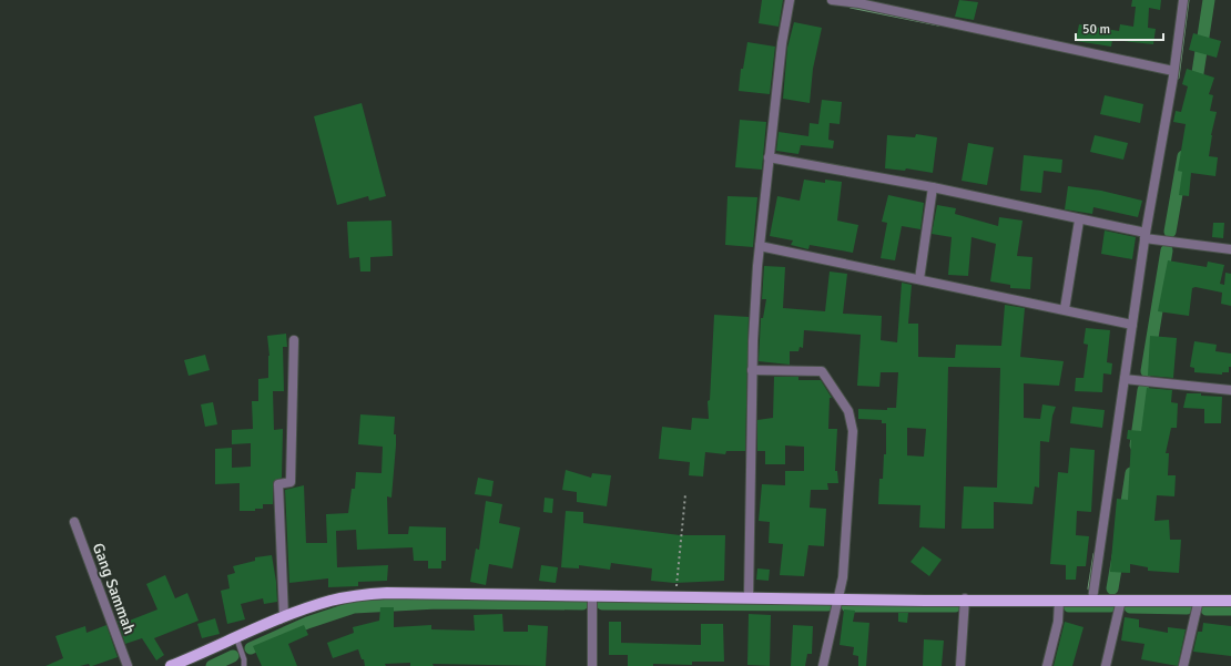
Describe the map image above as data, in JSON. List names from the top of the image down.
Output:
{
  "streets": {
    "street": ["Gang Sammah"]
  },
  "scale_bar": "50 m"
}
